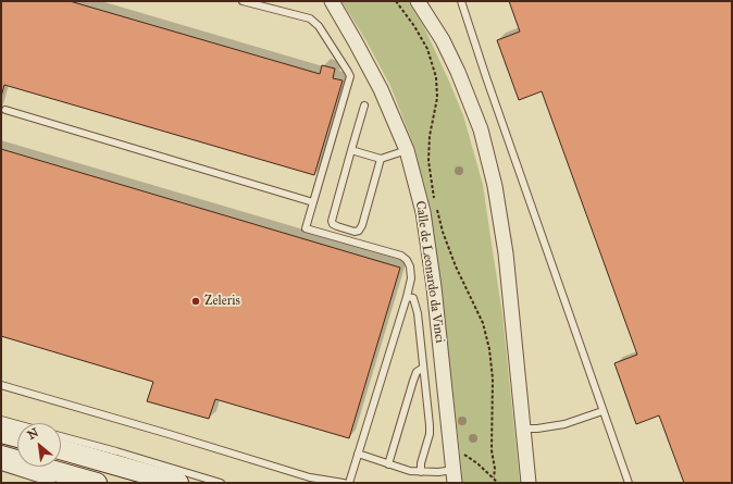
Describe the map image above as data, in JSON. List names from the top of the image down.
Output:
{
  "streets": {
    "street": ["Calle de Leonardo da Vinci"]
  },
  "places": ["Zeleris"],
  "north": "top left"
}
